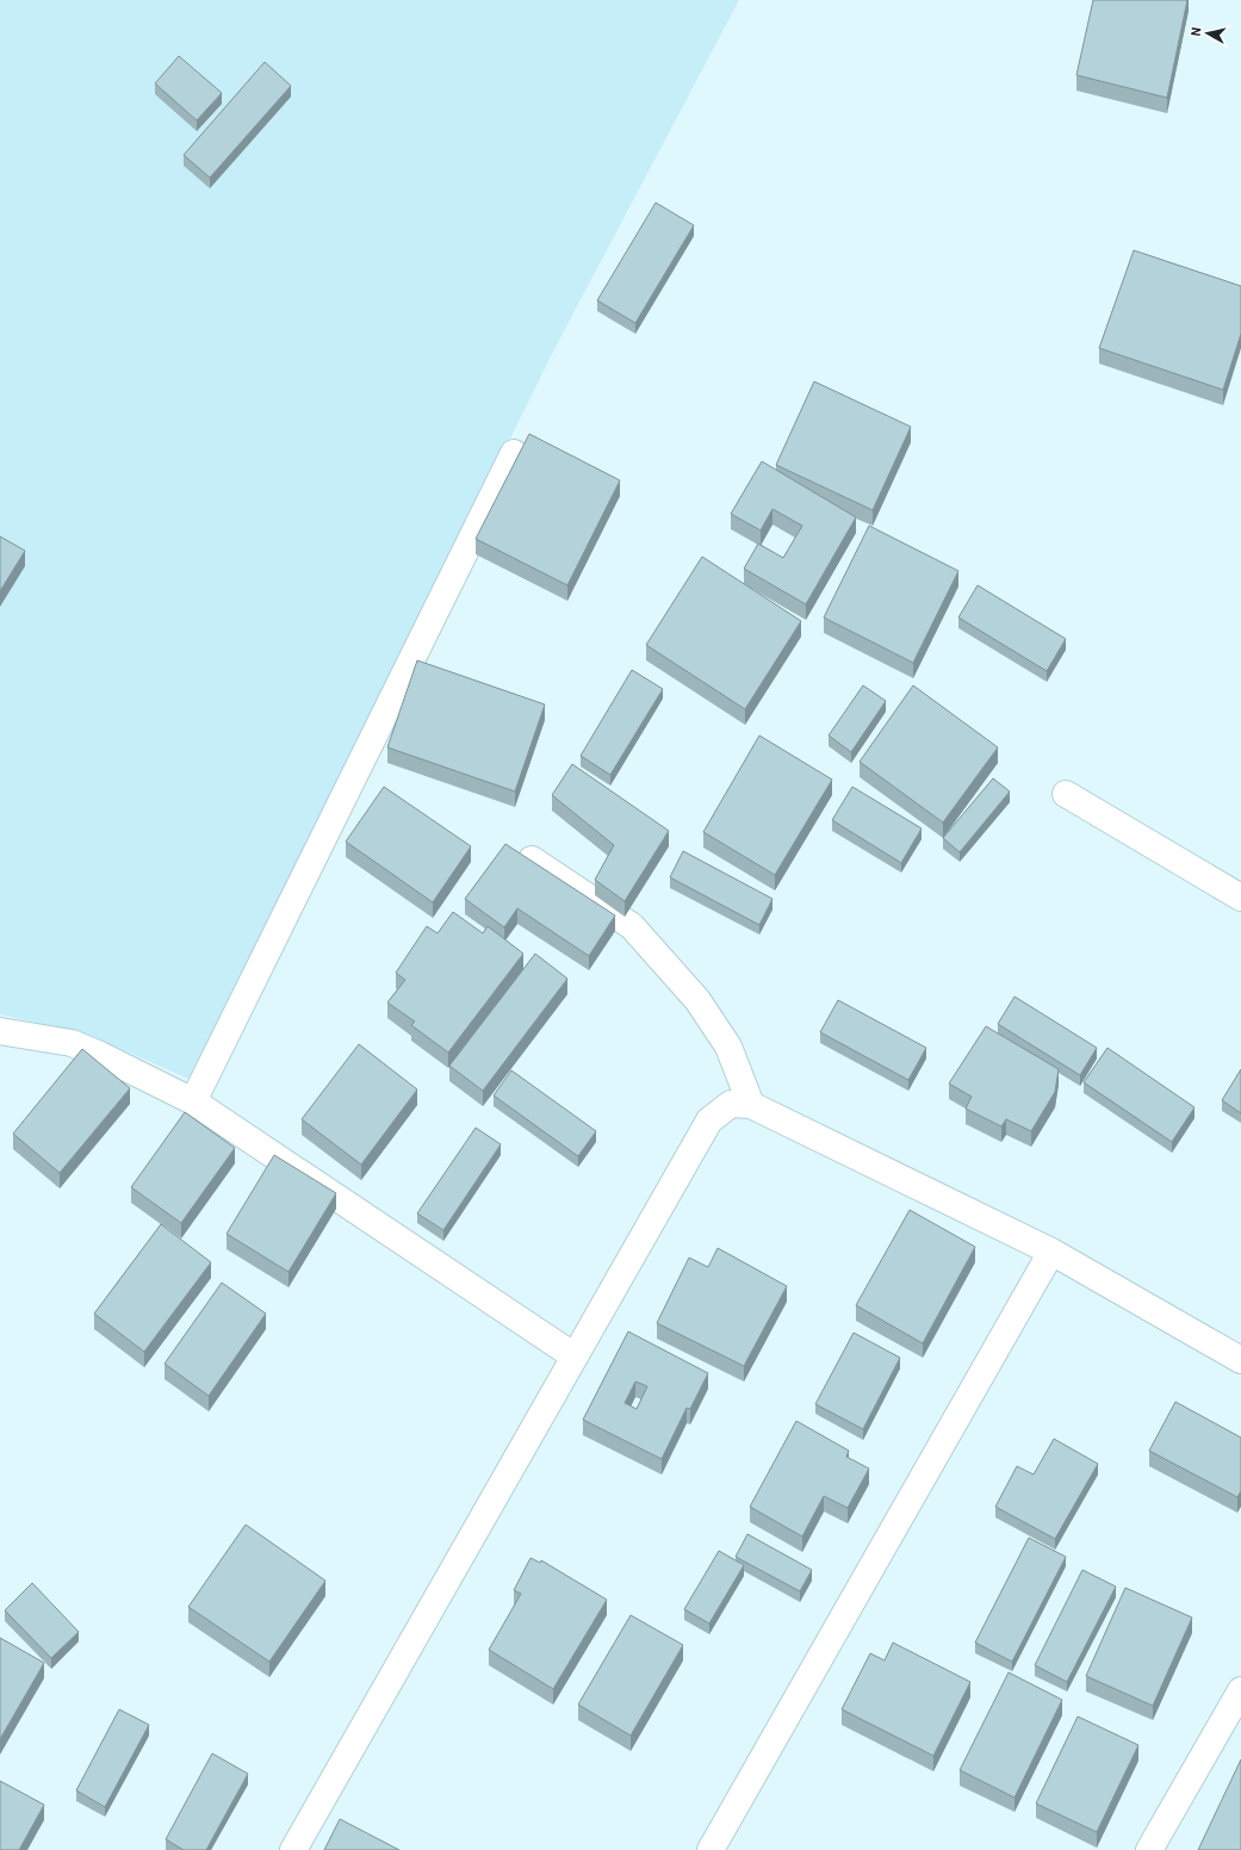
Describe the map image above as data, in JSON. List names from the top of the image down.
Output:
{
  "north": "left"
}
